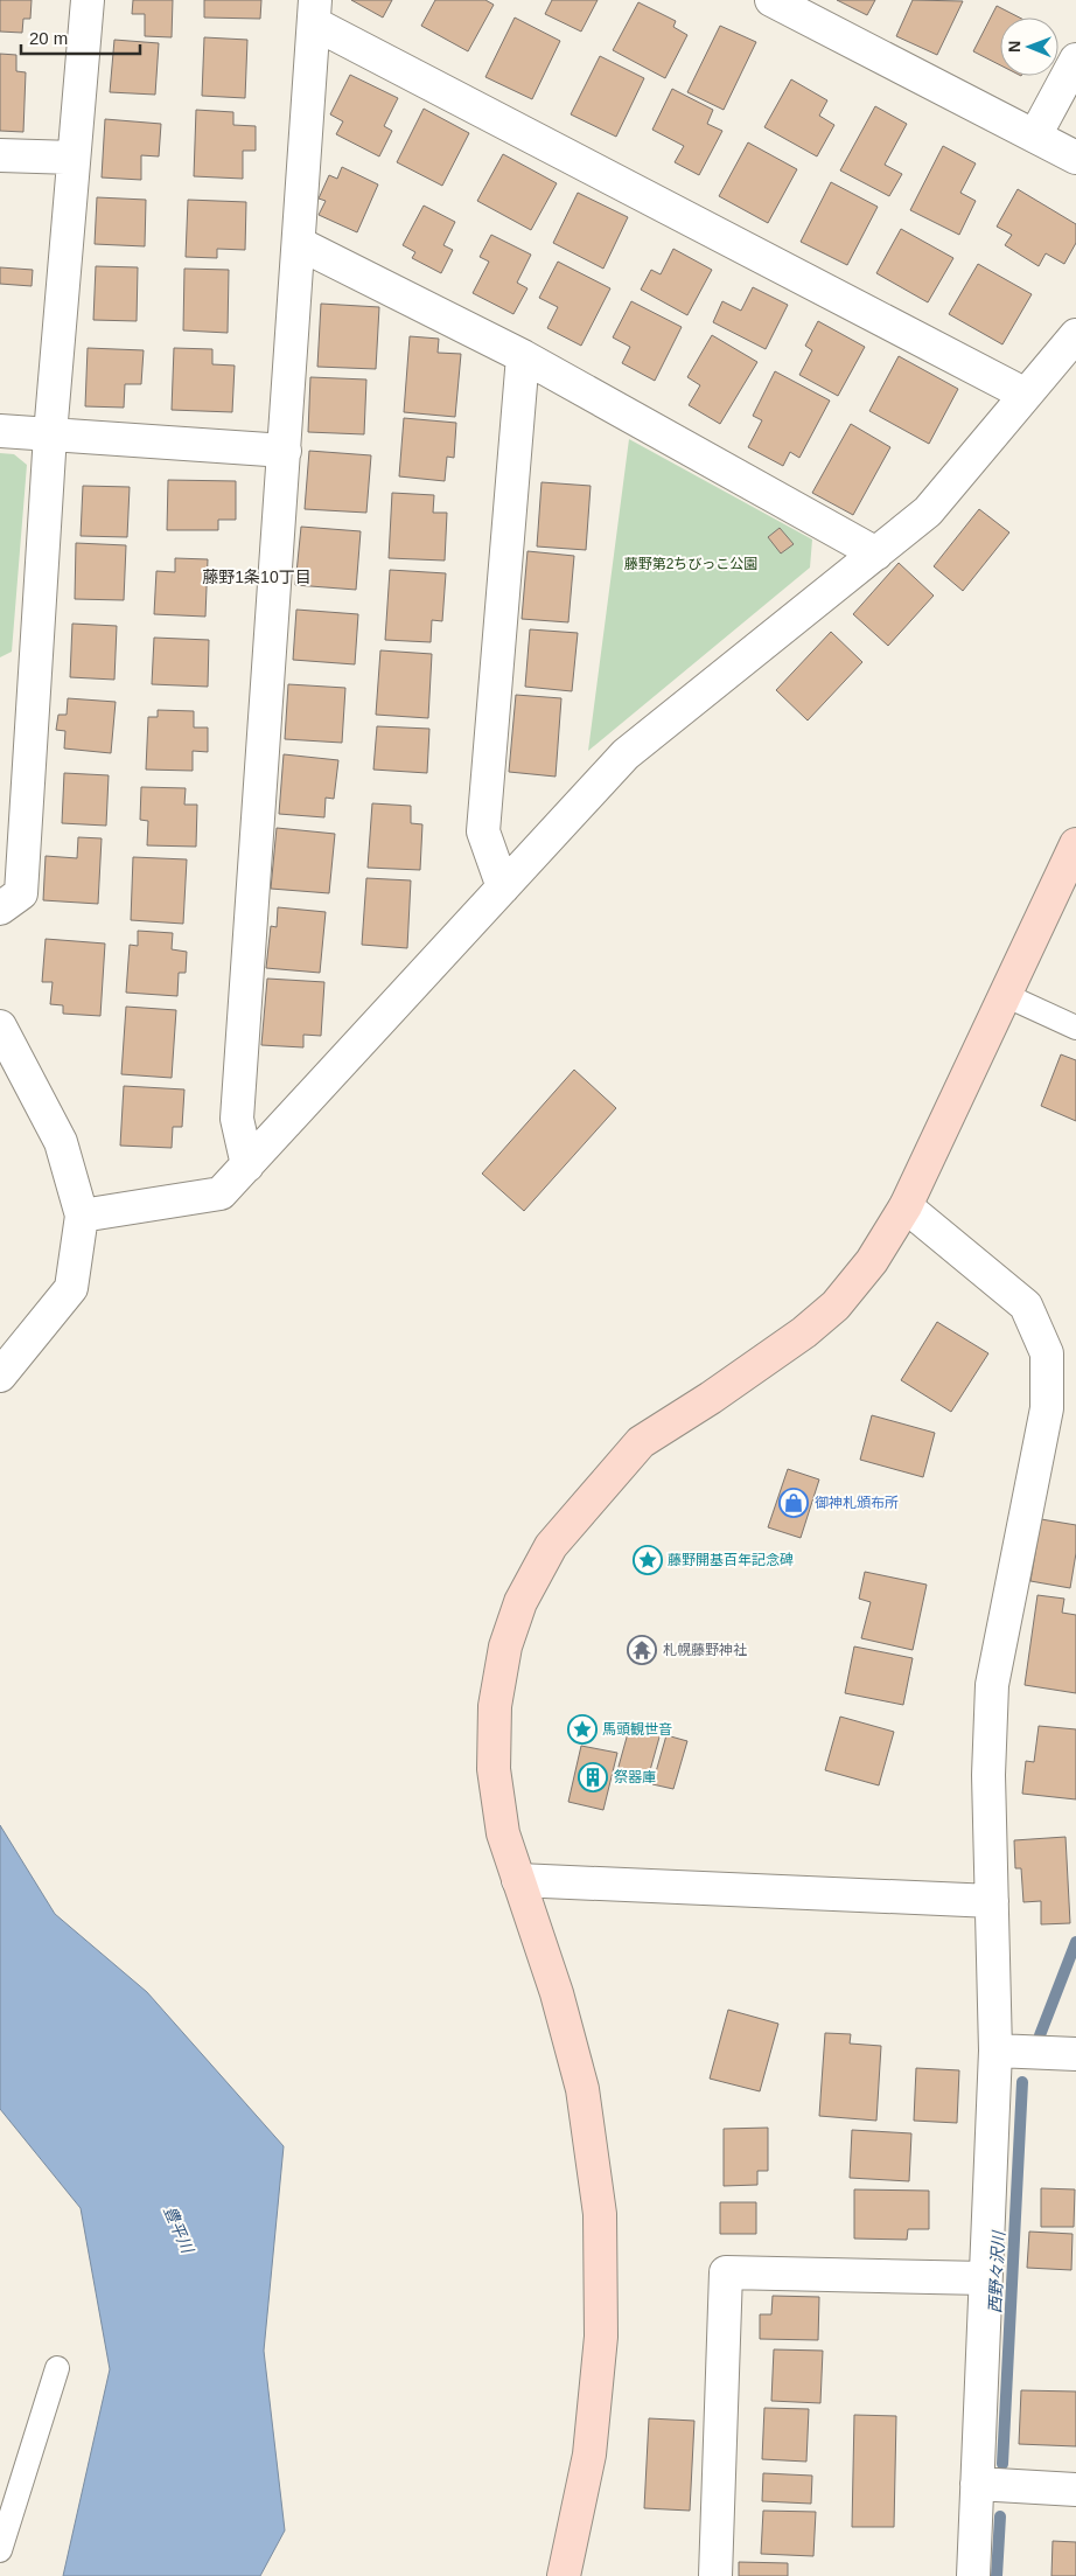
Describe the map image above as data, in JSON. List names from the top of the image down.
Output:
{
  "districts": ["藤野1条10丁目"],
  "water": ["豊平川", "西野々沢川"],
  "parks": ["藤野第2ちびっこ公園"],
  "places": {
    "shop": ["御神札頒布所"],
    "place": ["藤野開基百年記念碑", "馬頭観世音"],
    "temple": ["札幌藤野神社"],
    "building": ["祭器庫"]
  },
  "scale_bar": "20 m",
  "north": "left"
}
